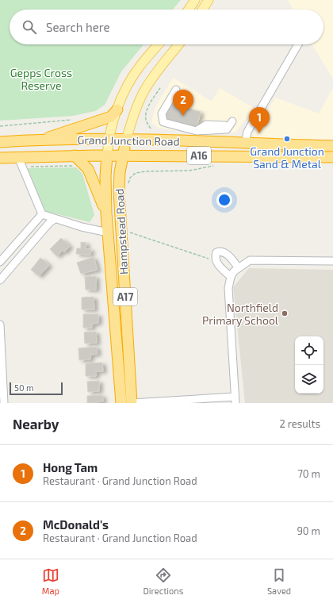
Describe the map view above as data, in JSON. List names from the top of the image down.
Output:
{
  "streets": {
    "highway": [
      "Grand Junction Road",
      "A16",
      "Hampstead Road",
      "A17"
    ]
  },
  "crossings": [
    ["Grand Junction Road", "Hampstead Road"],
    ["Grand Junction Road", "A17"],
    ["Hampstead Road", "A17"]
  ],
  "parks": ["Gepps Cross Reserve"],
  "places": ["Grand Junction Sand & Metal", "Northfield Primary School"],
  "scale_bar": "50 m",
  "page": {
    "search": "Search here",
    "pins": ["2", "1"],
    "scale": "50 m",
    "heading": ["Nearby", "2 results"],
    "list": [
      {
        "mark": "1",
        "name": "Hong Tam",
        "note": "Restaurant · Grand Junction Road",
        "value": "70 m"
      },
      {
        "mark": "2",
        "name": "McDonald's",
        "note": "Restaurant · Grand Junction Road",
        "value": "90 m"
      }
    ],
    "nav": ["Map", "Directions", "Saved"]
  }
}
